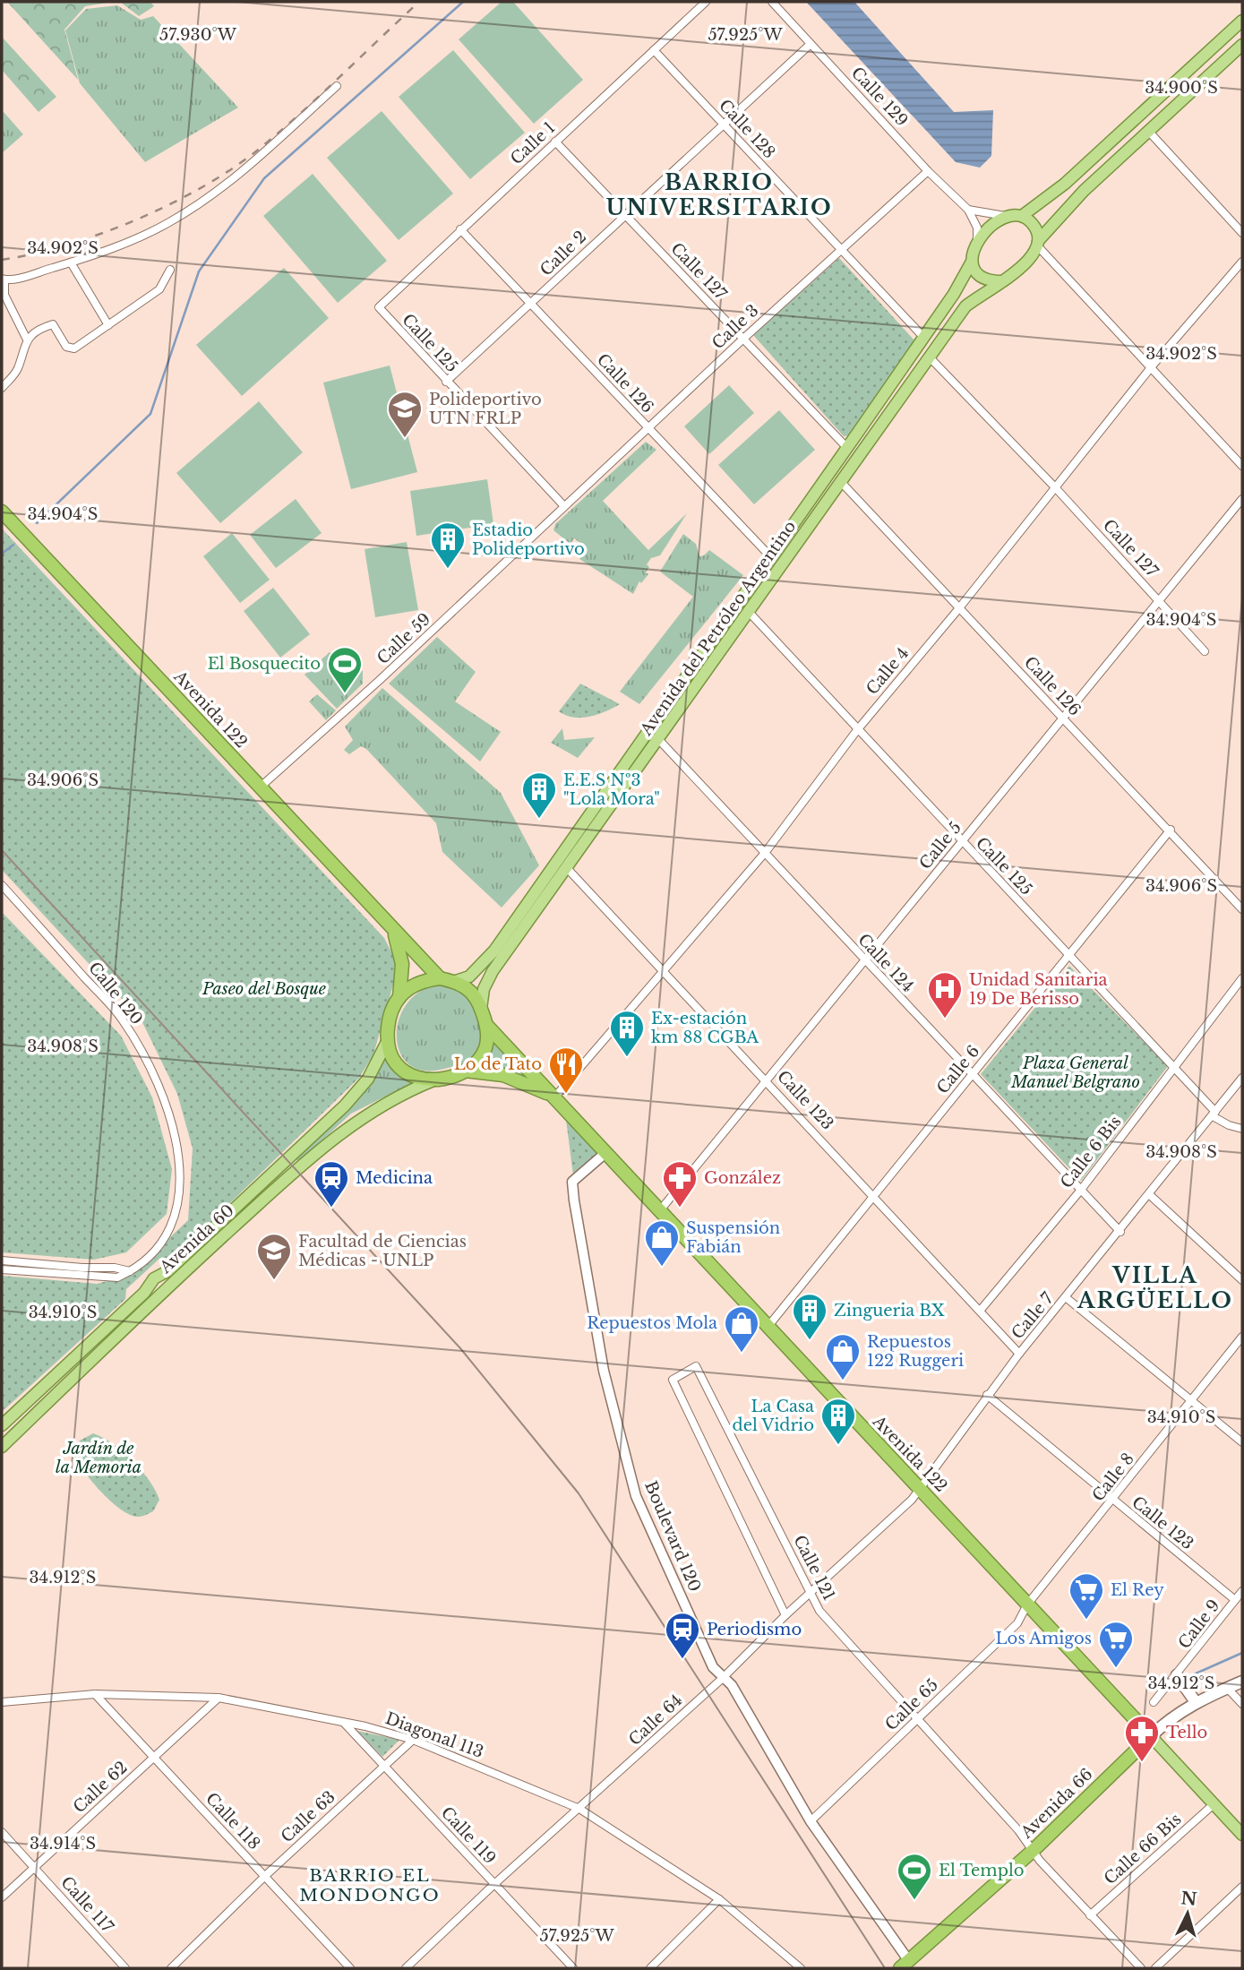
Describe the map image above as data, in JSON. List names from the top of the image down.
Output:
{
  "streets": {
    "highway": ["Avenida 122", "Avenida 66"],
    "main road": ["Avenida del Petróleo Argentino", "Avenida 60"],
    "street": [
      "Calle 129",
      "Calle 128",
      "Calle 1",
      "Calle 2",
      "Calle 127",
      "Calle 3",
      "Calle 125",
      "Calle 126",
      "Calle 59",
      "Calle 4",
      "Calle 5",
      "Calle 124",
      "Calle 120",
      "Calle 6",
      "Calle 123",
      "Calle 6 Bis",
      "Calle 7",
      "Calle 8",
      "Boulevard 120",
      "Calle 121",
      "Calle 9",
      "Calle 65",
      "Calle 64",
      "Diagonal 113",
      "Calle 62",
      "Calle 63",
      "Calle 118",
      "Calle 119",
      "Calle 66 Bis",
      "Calle 117"
    ]
  },
  "crossings": [
    ["Calle 129", "Calle 2"],
    ["Calle 129", "Calle 3"],
    ["Calle 129", "Avenida del Petróleo Argentino"],
    ["Calle 128", "Calle 1"],
    ["Calle 128", "Calle 2"],
    ["Calle 128", "Calle 3"],
    ["Calle 128", "Avenida del Petróleo Argentino"],
    ["Calle 1", "Calle 127"],
    ["Calle 1", "Calle 125"],
    ["Calle 1", "Calle 126"],
    ["Calle 2", "Calle 127"],
    ["Calle 2", "Calle 125"],
    ["Calle 2", "Calle 126"],
    ["Calle 127", "Calle 3"],
    ["Calle 127", "Avenida del Petróleo Argentino"],
    ["Calle 127", "Calle 4"],
    ["Calle 127", "Calle 5"],
    ["Calle 3", "Calle 125"],
    ["Calle 3", "Calle 126"],
    ["Calle 3", "Calle 59"],
    ["Calle 125", "Avenida del Petróleo Argentino"],
    ["Calle 125", "Calle 59"],
    ["Calle 125", "Calle 4"],
    ["Calle 125", "Calle 5"],
    ["Calle 125", "Calle 6"],
    ["Calle 125", "Calle 6 Bis"],
    ["Calle 125", "Calle 7"],
    ["Calle 126", "Avenida del Petróleo Argentino"],
    ["Calle 126", "Calle 4"],
    ["Calle 126", "Calle 5"],
    ["Calle 126", "Calle 6"],
    ["Avenida del Petróleo Argentino", "Avenida 122"],
    ["Avenida del Petróleo Argentino", "Calle 124"],
    ["Avenida del Petróleo Argentino", "Calle 123"],
    ["Avenida del Petróleo Argentino", "Avenida 60"],
    ["Calle 59", "Avenida 122"],
    ["Calle 4", "Avenida 122"],
    ["Calle 4", "Calle 124"],
    ["Calle 4", "Calle 123"],
    ["Avenida 122", "Calle 5"],
    ["Avenida 122", "Calle 6"],
    ["Avenida 122", "Avenida 60"],
    ["Avenida 122", "Calle 7"],
    ["Avenida 122", "Calle 8"],
    ["Avenida 122", "Boulevard 120"],
    ["Avenida 122", "Calle 65"],
    ["Avenida 122", "Calle 64"],
    ["Avenida 122", "Avenida 66"],
    ["Avenida 122", "Calle 66 Bis"],
    ["Calle 5", "Calle 124"],
    ["Calle 5", "Calle 123"],
    ["Calle 124", "Calle 6"],
    ["Calle 124", "Calle 6 Bis"],
    ["Calle 124", "Calle 7"],
    ["Calle 6", "Calle 123"],
    ["Calle 123", "Calle 6 Bis"],
    ["Calle 123", "Calle 7"],
    ["Calle 123", "Calle 8"],
    ["Calle 123", "Calle 9"],
    ["Calle 7", "Calle 64"],
    ["Calle 8", "Calle 65"],
    ["Boulevard 120", "Calle 65"],
    ["Boulevard 120", "Calle 64"],
    ["Boulevard 120", "Avenida 66"],
    ["Calle 121", "Calle 65"],
    ["Calle 121", "Calle 64"],
    ["Calle 121", "Avenida 66"],
    ["Calle 121", "Calle 66 Bis"],
    ["Calle 64", "Diagonal 113"],
    ["Calle 64", "Calle 119"],
    ["Diagonal 113", "Calle 62"],
    ["Diagonal 113", "Calle 63"],
    ["Diagonal 113", "Calle 118"],
    ["Diagonal 113", "Calle 119"],
    ["Calle 62", "Calle 118"],
    ["Calle 62", "Calle 117"],
    ["Calle 63", "Calle 118"],
    ["Calle 63", "Calle 119"]
  ],
  "districts": ["BARRIO UNIVERSITARIO", "VILLA ARGÜELLO", "BARRIO EL MONDONGO"],
  "parks": ["Paseo del Bosque", "Plaza General Manuel Belgrano", "Jardín de la Memoria"],
  "places": {
    "school or university": ["Polideportivo UTN FRLP", "Facultad de Ciencias Médicas - UNLP"],
    "building": [
      "Estadio Polideportivo",
      "E.E.S Nº3 \"Lola Mora\"",
      "Ex-estación km 88 CGBA",
      "Zingueria BX",
      "La Casa del Vidrio"
    ],
    "sports": ["El Bosquecito", "El Templo"],
    "hospital": ["Unidad Sanitaria 19 De Berisso"],
    "restaurant": ["Lo de Tato"],
    "station": ["Medicina", "Periodismo"],
    "pharmacy": ["González", "Tello"],
    "shop": ["Suspensión Fabián", "Repuestos Mola", "Repuestos 122 Ruggeri"],
    "supermarket": ["El Rey", "Los Amigos"]
  },
  "north": "top",
  "coordinates": [
    "57.930°W",
    "57.925°W",
    "34.900°S",
    "34.902°S",
    "34.904°S",
    "34.906°S",
    "34.908°S",
    "34.910°S",
    "34.912°S",
    "34.914°S"
  ]
}
